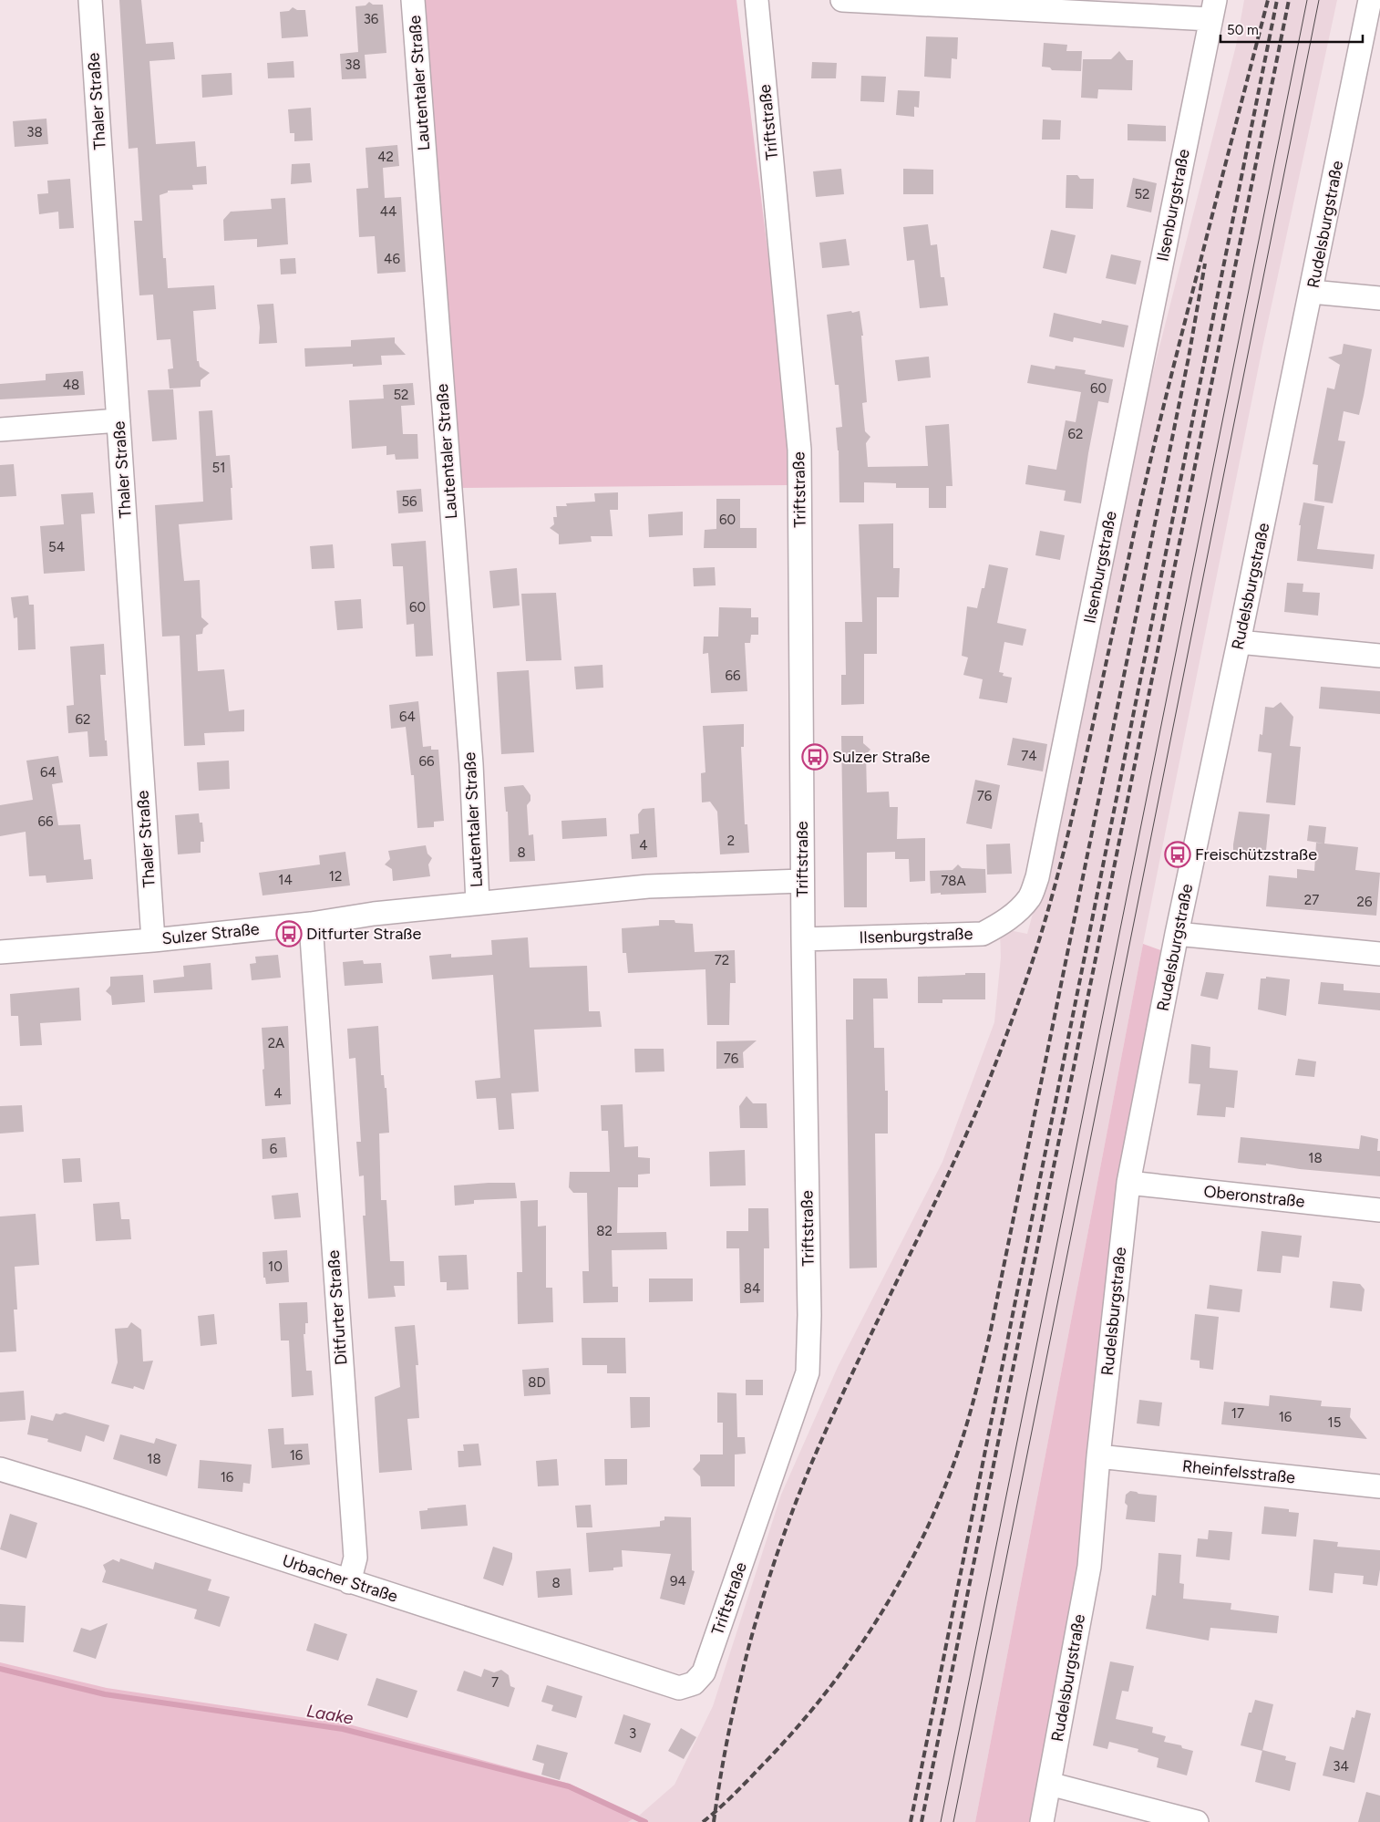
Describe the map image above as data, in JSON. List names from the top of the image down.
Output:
{
  "streets": {
    "street": [
      "Lautentaler Straße",
      "Thaler Straße",
      "Triftstraße",
      "Ilsenburgstraße",
      "Rudelsburgstraße",
      "Sulzer Straße",
      "Oberonstraße",
      "Ditfurter Straße",
      "Rheinfelsstraße",
      "Urbacher Straße"
    ]
  },
  "crossings": [
    ["Lautentaler Straße", "Sulzer Straße"],
    ["Thaler Straße", "Sulzer Straße"],
    ["Triftstraße", "Ilsenburgstraße"],
    ["Triftstraße", "Sulzer Straße"],
    ["Triftstraße", "Urbacher Straße"],
    ["Rudelsburgstraße", "Oberonstraße"],
    ["Rudelsburgstraße", "Rheinfelsstraße"],
    ["Sulzer Straße", "Ditfurter Straße"],
    ["Ditfurter Straße", "Urbacher Straße"]
  ],
  "water": ["Laake"],
  "places": {
    "bus stop": ["Sulzer Straße", "Freischützstraße", "Ditfurter Straße"]
  },
  "house_numbers": [
    "36",
    "38",
    "38",
    "42",
    "52",
    "44",
    "46",
    "48",
    "60",
    "52",
    "62",
    "51",
    "56",
    "60",
    "54",
    "60",
    "66",
    "64",
    "62",
    "74",
    "66",
    "64",
    "76",
    "66",
    "2",
    "4",
    "8",
    "12",
    "14",
    "78A",
    "27",
    "26",
    "72",
    "2A",
    "76",
    "4",
    "6",
    "18",
    "82",
    "10",
    "84",
    "8D",
    "17",
    "16",
    "15",
    "16",
    "18",
    "16",
    "94",
    "8",
    "7",
    "3",
    "34"
  ],
  "scale_bar": "50 m"
}
